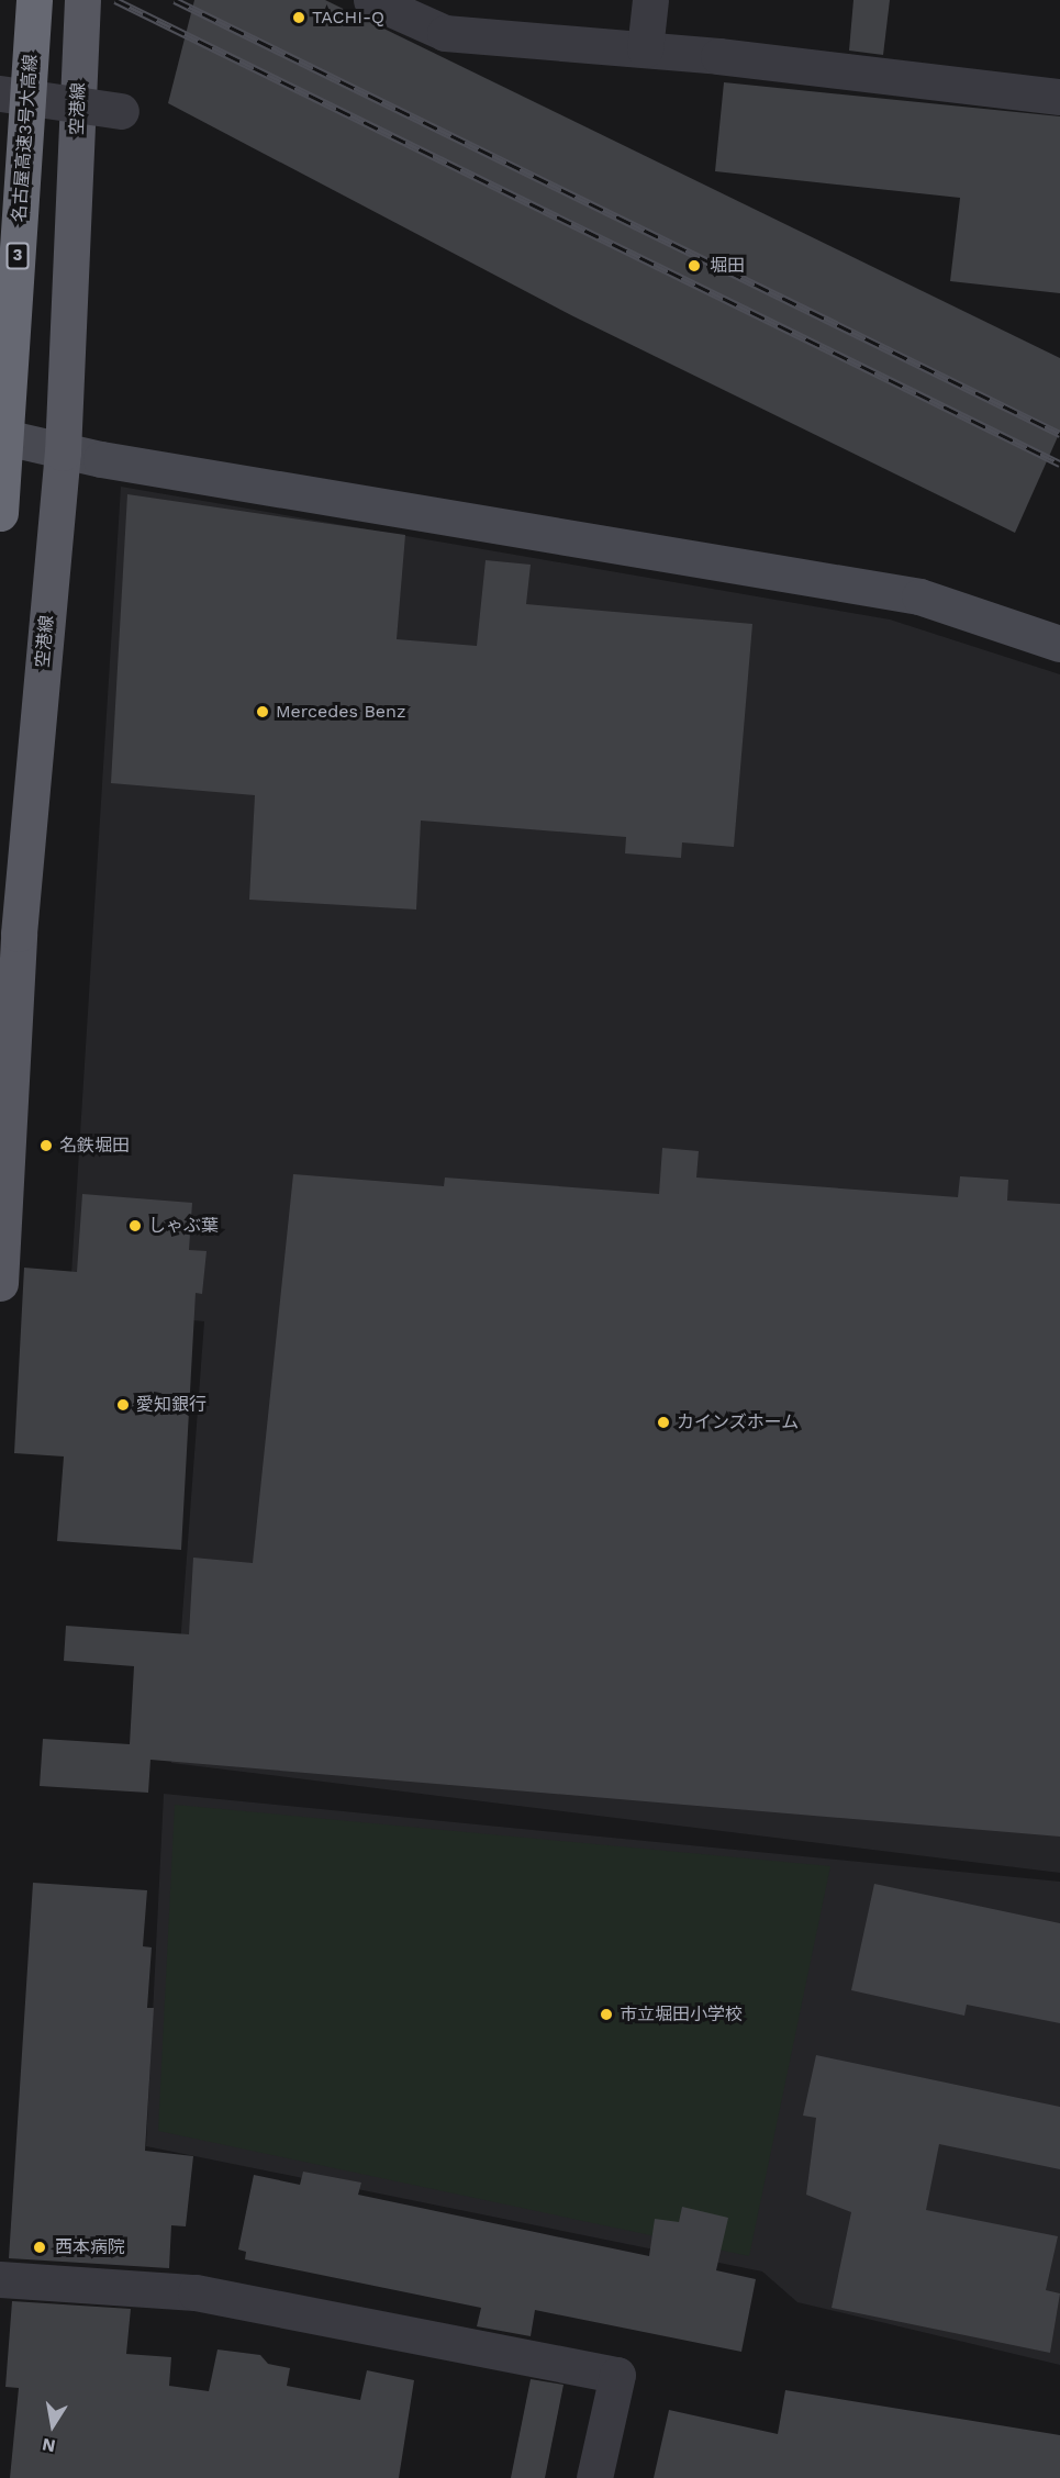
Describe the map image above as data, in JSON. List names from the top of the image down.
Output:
{
  "streets": {
    "highway": ["名古屋高速3号大高線", "3"],
    "main road": ["空港線"]
  },
  "places": [
    "TACHI-Q",
    "堀田",
    "Mercedes Benz",
    "名鉄堀田",
    "しゃぶ葉",
    "愛知銀行",
    "カインズホーム",
    "市立堀田小学校",
    "西本病院"
  ],
  "north": "bottom"
}
